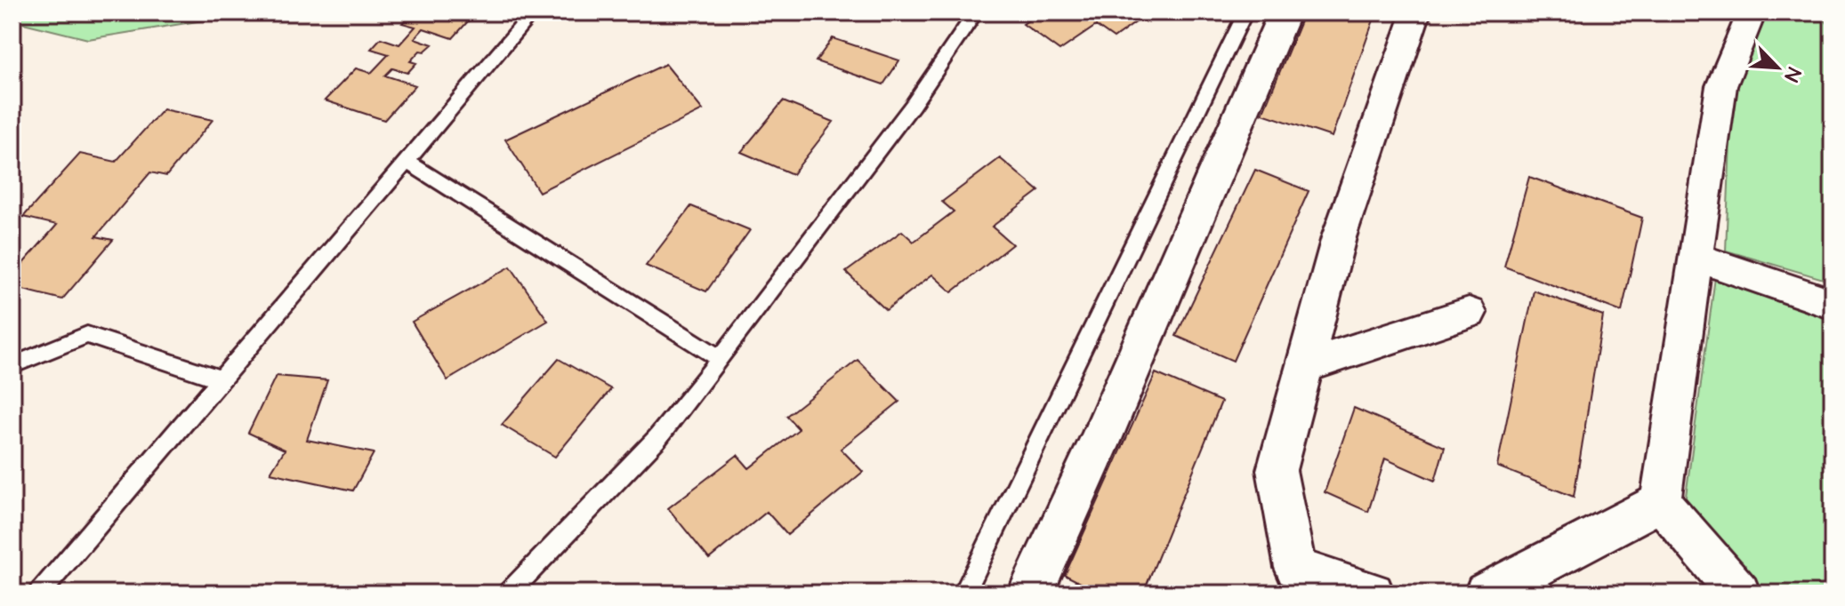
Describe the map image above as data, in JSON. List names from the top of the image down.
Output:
{
  "north": "bottom right"
}
